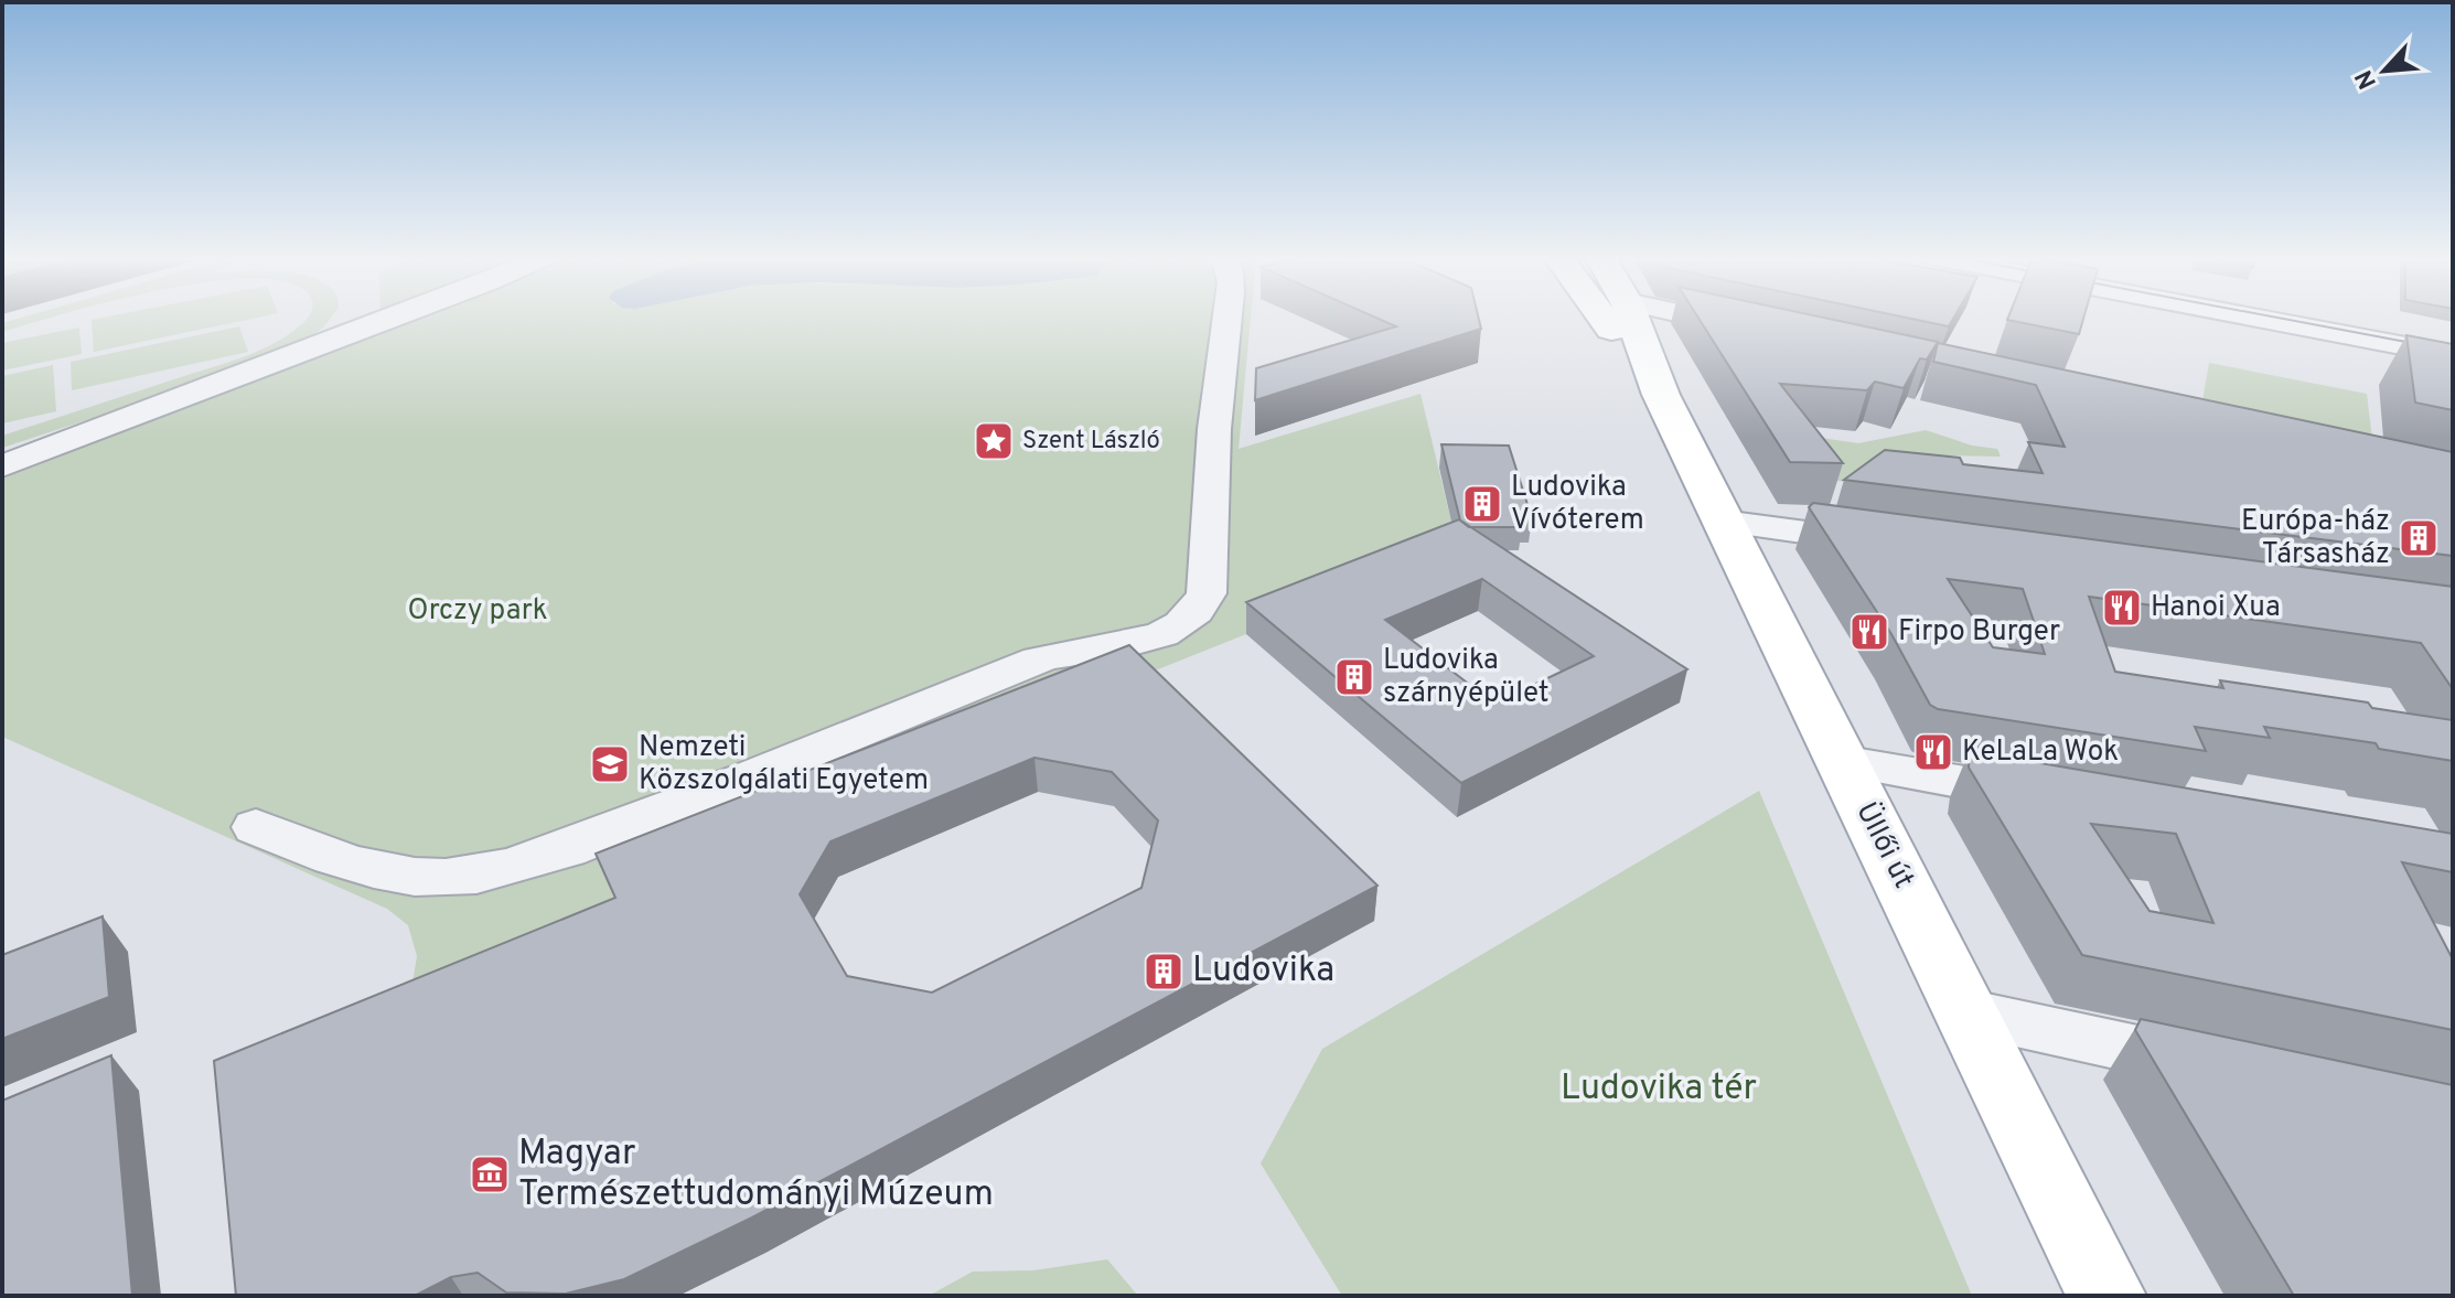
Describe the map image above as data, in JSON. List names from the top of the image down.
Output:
{
  "streets": {
    "main road": ["Üllői út"]
  },
  "parks": ["Orczy park", "Ludovika tér"],
  "places": {
    "place": ["Szent László"],
    "building": [
      "Ludovika Vívóterem",
      "Európa-ház Társasház",
      "Ludovika szárnyépület",
      "Ludovika"
    ],
    "restaurant": ["Hanoi Xua", "Firpo Burger", "KeLaLa Wok"],
    "school or university": ["Nemzeti Közszolgálati Egyetem"],
    "museum": ["Magyar Természettudományi Múzeum"]
  },
  "north": "bottom left"
}
